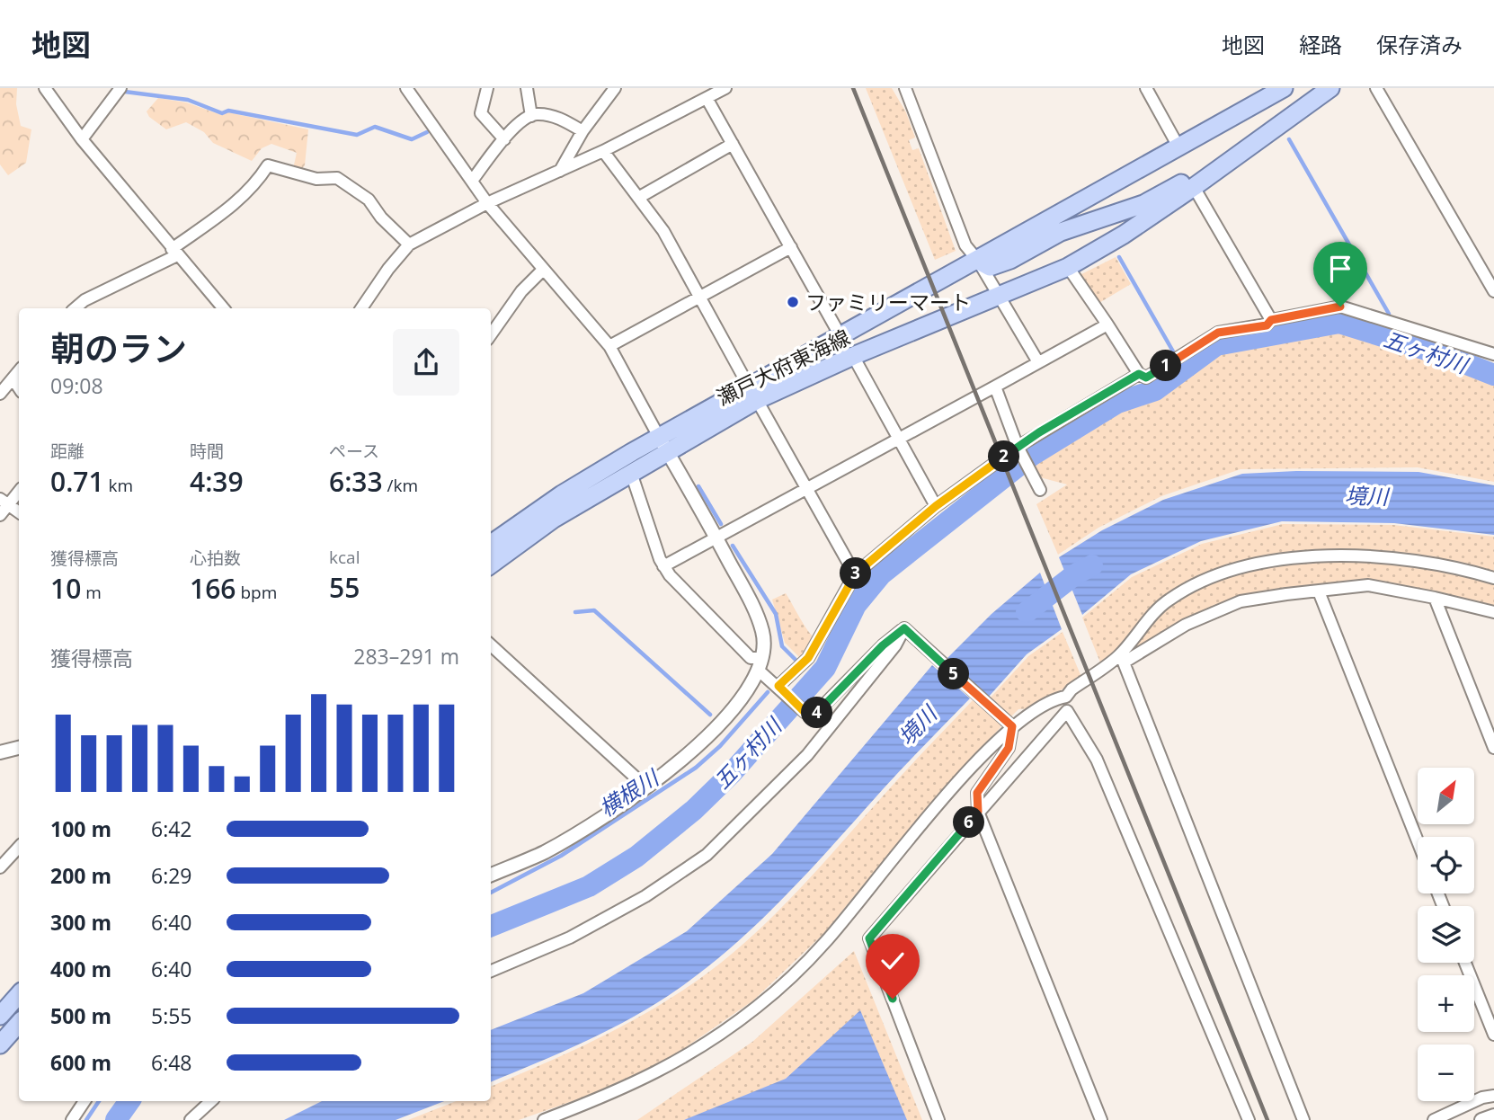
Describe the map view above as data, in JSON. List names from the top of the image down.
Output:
{
  "streets": {
    "main road": ["瀬戸大府東海線"]
  },
  "water": ["五ヶ村川", "境川", "横根川"],
  "places": ["ファミリーマート"],
  "north": "top right",
  "page": {
    "header": "地図",
    "nav": ["地図", "経路", "保存済み"],
    "heading": ["朝のラン", "09:08"],
    "pins": [
      "1",
      "2",
      "3",
      "5",
      "4",
      "6"
    ],
    "stats": [
      ["距離", "0.71 km"],
      ["時間", "4:39"],
      ["ペース", "6:33 /km"],
      ["獲得標高", "10 m"],
      ["心拍数", "166 bpm"],
      ["kcal", "55"]
    ],
    "chart": ["獲得標高", "283–291 m"],
    "map_buttons": ["+", "−"],
    "list": [
      {
        "name": "100 m",
        "note": "6:42"
      },
      {
        "name": "200 m",
        "note": "6:29"
      },
      {
        "name": "300 m",
        "note": "6:40"
      },
      {
        "name": "400 m",
        "note": "6:40"
      },
      {
        "name": "500 m",
        "note": "5:55"
      },
      {
        "name": "600 m",
        "note": "6:48"
      }
    ]
  }
}
